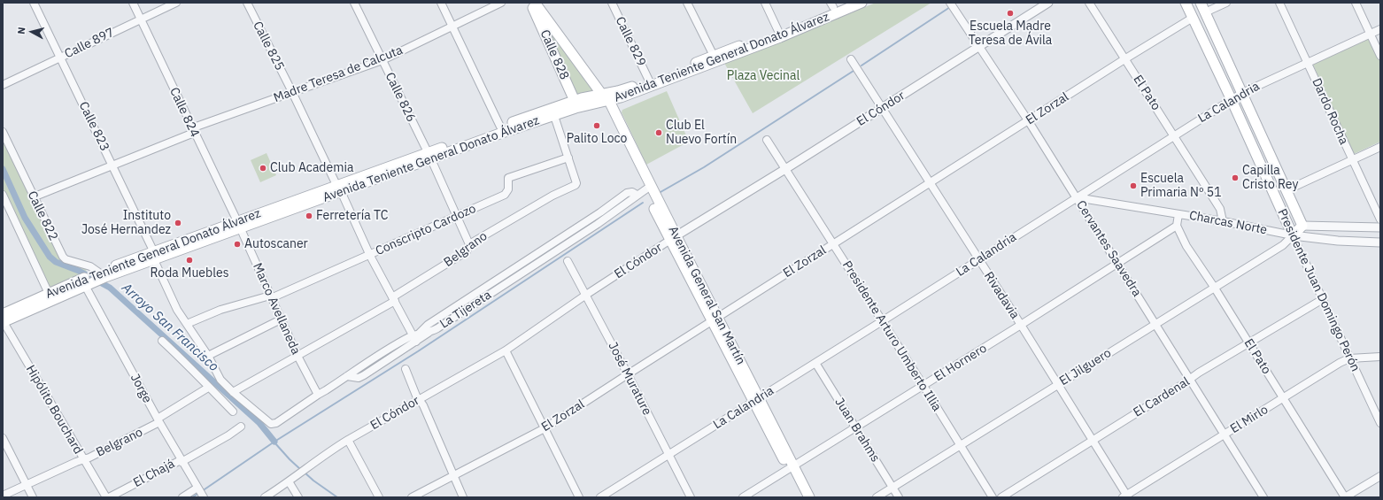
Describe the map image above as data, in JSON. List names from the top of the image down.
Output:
{
  "streets": {
    "main road": [
      "Calle 828",
      "Avenida Teniente General Donato Álvarez",
      "Presidente Juan Domingo Perón",
      "Avenida General San Martín"
    ],
    "street": [
      "Calle 829",
      "Calle 897",
      "Calle 825",
      "Madre Teresa de Calcuta",
      "El Pato",
      "Calle 826",
      "La Calandria",
      "El Cóndor",
      "El Zorzal",
      "Dardo Rocha",
      "Calle 824",
      "Calle 823",
      "Calle 822",
      "Charcas Norte",
      "Conscripto Cardozo",
      "Cervantes Saavedra",
      "Belgrano",
      "Rivadavia",
      "Marco Avellaneda",
      "La Tijereta",
      "Presidente Arturo Umberto Illia",
      "El Hornero",
      "El Jilguero",
      "José Murature",
      "Jorge",
      "El Cardenal",
      "Hipólito Bouchard",
      "El Mirlo",
      "Juan Brahms",
      "El Chajá"
    ]
  },
  "crossings": [
    ["Calle 829", "Avenida Teniente General Donato Álvarez"],
    ["Calle 897", "Calle 824"],
    ["Calle 897", "Calle 823"],
    ["Calle 825", "Avenida Teniente General Donato Álvarez"],
    ["Calle 825", "Madre Teresa de Calcuta"],
    ["Calle 825", "Conscripto Cardozo"],
    ["Calle 825", "Belgrano"],
    ["Calle 825", "La Tijereta"],
    ["Calle 828", "Avenida Teniente General Donato Álvarez"],
    ["Avenida Teniente General Donato Álvarez", "Calle 826"],
    ["Avenida Teniente General Donato Álvarez", "Calle 824"],
    ["Avenida Teniente General Donato Álvarez", "Calle 823"],
    ["Avenida Teniente General Donato Álvarez", "Calle 822"],
    ["Avenida Teniente General Donato Álvarez", "Avenida General San Martín"],
    ["Avenida Teniente General Donato Álvarez", "Marco Avellaneda"],
    ["Avenida Teniente General Donato Álvarez", "Jorge"],
    ["Avenida Teniente General Donato Álvarez", "Hipólito Bouchard"],
    ["Madre Teresa de Calcuta", "Calle 826"],
    ["Madre Teresa de Calcuta", "Calle 824"],
    ["Madre Teresa de Calcuta", "Calle 823"],
    ["Madre Teresa de Calcuta", "Calle 822"],
    ["El Pato", "La Calandria"],
    ["El Pato", "El Zorzal"],
    ["El Pato", "Charcas Norte"],
    ["El Pato", "El Hornero"],
    ["El Pato", "El Jilguero"],
    ["El Pato", "El Cardenal"],
    ["El Pato", "El Mirlo"],
    ["Calle 826", "Conscripto Cardozo"],
    ["Calle 826", "Belgrano"],
    ["La Calandria", "Dardo Rocha"],
    ["La Calandria", "Charcas Norte"],
    ["La Calandria", "Cervantes Saavedra"],
    ["La Calandria", "Presidente Juan Domingo Perón"],
    ["La Calandria", "Avenida General San Martín"],
    ["La Calandria", "Rivadavia"],
    ["La Calandria", "Presidente Arturo Umberto Illia"],
    ["La Calandria", "José Murature"],
    ["La Calandria", "Juan Brahms"],
    ["El Cóndor", "Cervantes Saavedra"],
    ["El Cóndor", "Avenida General San Martín"],
    ["El Cóndor", "Rivadavia"],
    ["El Cóndor", "Presidente Arturo Umberto Illia"],
    ["El Cóndor", "José Murature"],
    ["El Zorzal", "Cervantes Saavedra"],
    ["El Zorzal", "Presidente Juan Domingo Perón"],
    ["El Zorzal", "Avenida General San Martín"],
    ["El Zorzal", "Rivadavia"],
    ["El Zorzal", "Presidente Arturo Umberto Illia"],
    ["El Zorzal", "José Murature"],
    ["Calle 824", "Marco Avellaneda"],
    ["Calle 823", "Conscripto Cardozo"],
    ["Calle 823", "Belgrano"],
    ["Calle 823", "Marco Avellaneda"],
    ["Charcas Norte", "Cervantes Saavedra"],
    ["Charcas Norte", "Presidente Juan Domingo Perón"],
    ["Charcas Norte", "El Jilguero"],
    ["Conscripto Cardozo", "Belgrano"],
    ["Conscripto Cardozo", "Marco Avellaneda"],
    ["Cervantes Saavedra", "El Hornero"],
    ["Cervantes Saavedra", "El Jilguero"],
    ["Cervantes Saavedra", "El Cardenal"],
    ["Cervantes Saavedra", "El Mirlo"],
    ["Belgrano", "Marco Avellaneda"],
    ["Belgrano", "Jorge"],
    ["Belgrano", "Hipólito Bouchard"],
    ["Presidente Juan Domingo Perón", "El Jilguero"],
    ["Presidente Juan Domingo Perón", "El Cardenal"],
    ["Presidente Juan Domingo Perón", "El Mirlo"],
    ["Avenida General San Martín", "La Tijereta"],
    ["Avenida General San Martín", "El Hornero"],
    ["Rivadavia", "El Hornero"],
    ["Rivadavia", "El Jilguero"],
    ["Rivadavia", "El Cardenal"],
    ["Rivadavia", "El Mirlo"],
    ["Presidente Arturo Umberto Illia", "El Hornero"],
    ["Presidente Arturo Umberto Illia", "El Jilguero"],
    ["El Hornero", "Juan Brahms"],
    ["El Jilguero", "Juan Brahms"],
    ["Jorge", "El Chajá"]
  ],
  "water": ["Arroyo San Francisco"],
  "parks": ["Plaza Vecinal"],
  "places": [
    "Escuela Madre Teresa de Ávila",
    "Palito Loco",
    "Club El Nuevo Fortín",
    "Club Academia",
    "Capilla Cristo Rey",
    "Escuela Primaria Nº 51",
    "Ferretería TC",
    "Instituto José Hernandez",
    "Autoscaner",
    "Roda Muebles"
  ],
  "north": "left"
}
